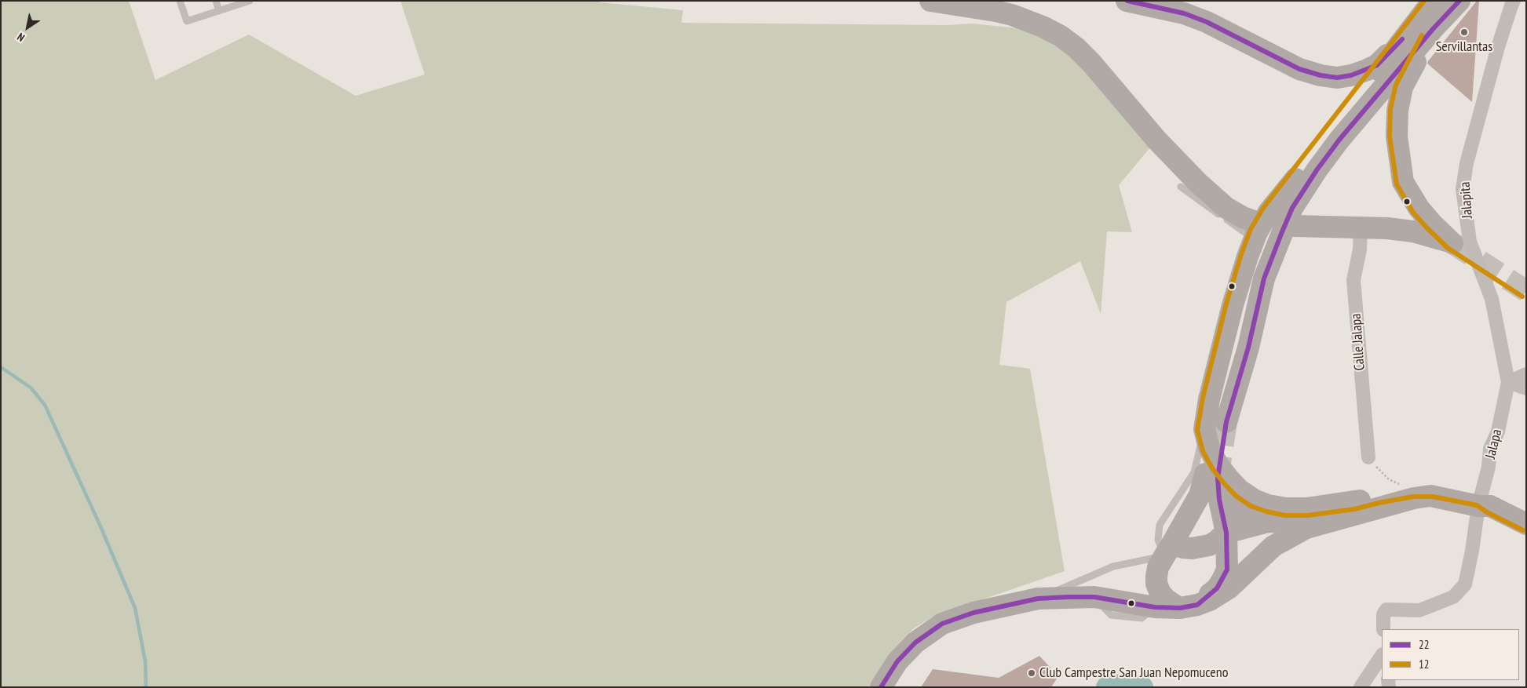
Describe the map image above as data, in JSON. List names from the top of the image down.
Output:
{
  "streets": {
    "street": ["Jalapita", "Calle Jalapa", "Jalapa"]
  },
  "crossings": [
    ["Jalapita", "Jalapa"]
  ],
  "places": ["Servillantas", "Club Campestre San Juan Nepomuceno"],
  "lines": ["transit line 22", "transit line 12"],
  "legend": ["22", "12"],
  "north": "bottom left"
}
